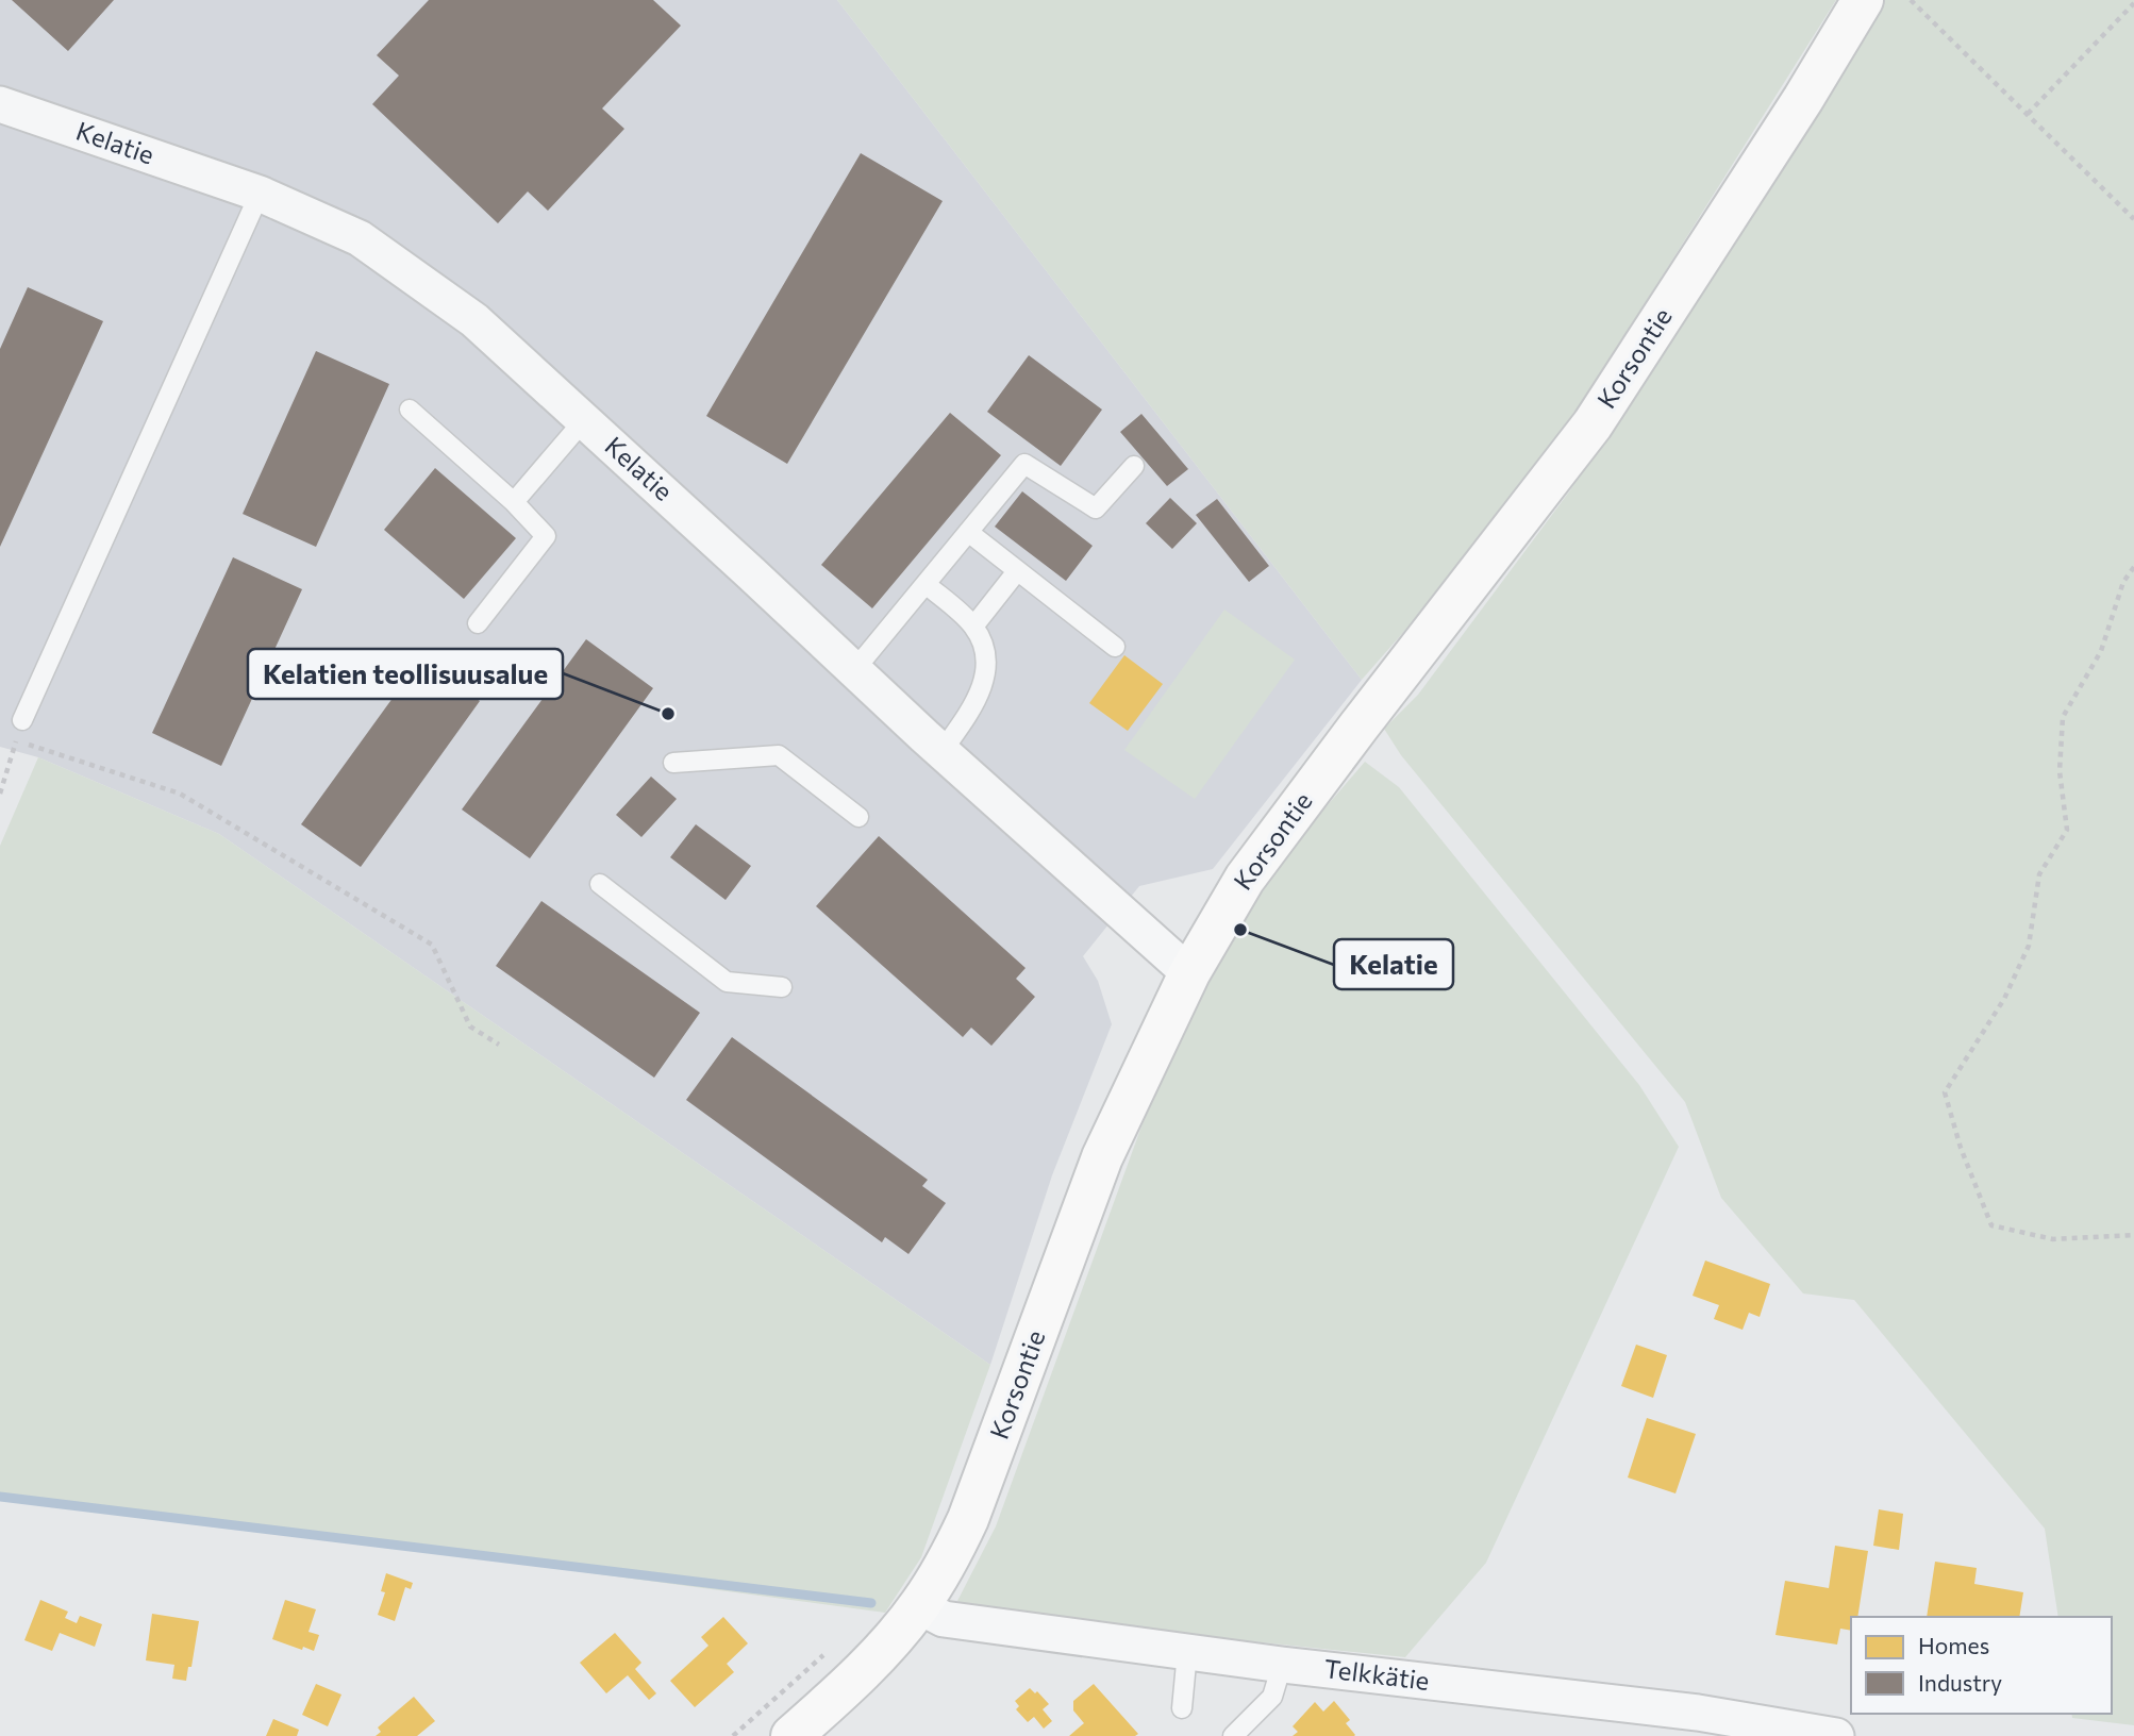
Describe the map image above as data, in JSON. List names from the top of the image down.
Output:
{
  "streets": {
    "main road": ["Korsontie"],
    "street": ["Kelatie", "Telkkätie"]
  },
  "crossings": [
    ["Kelatie", "Korsontie"],
    ["Korsontie", "Telkkätie"]
  ],
  "places": ["Kelatien teollisuusalue", "Kelatie"],
  "legend": ["Homes", "Industry"]
}
